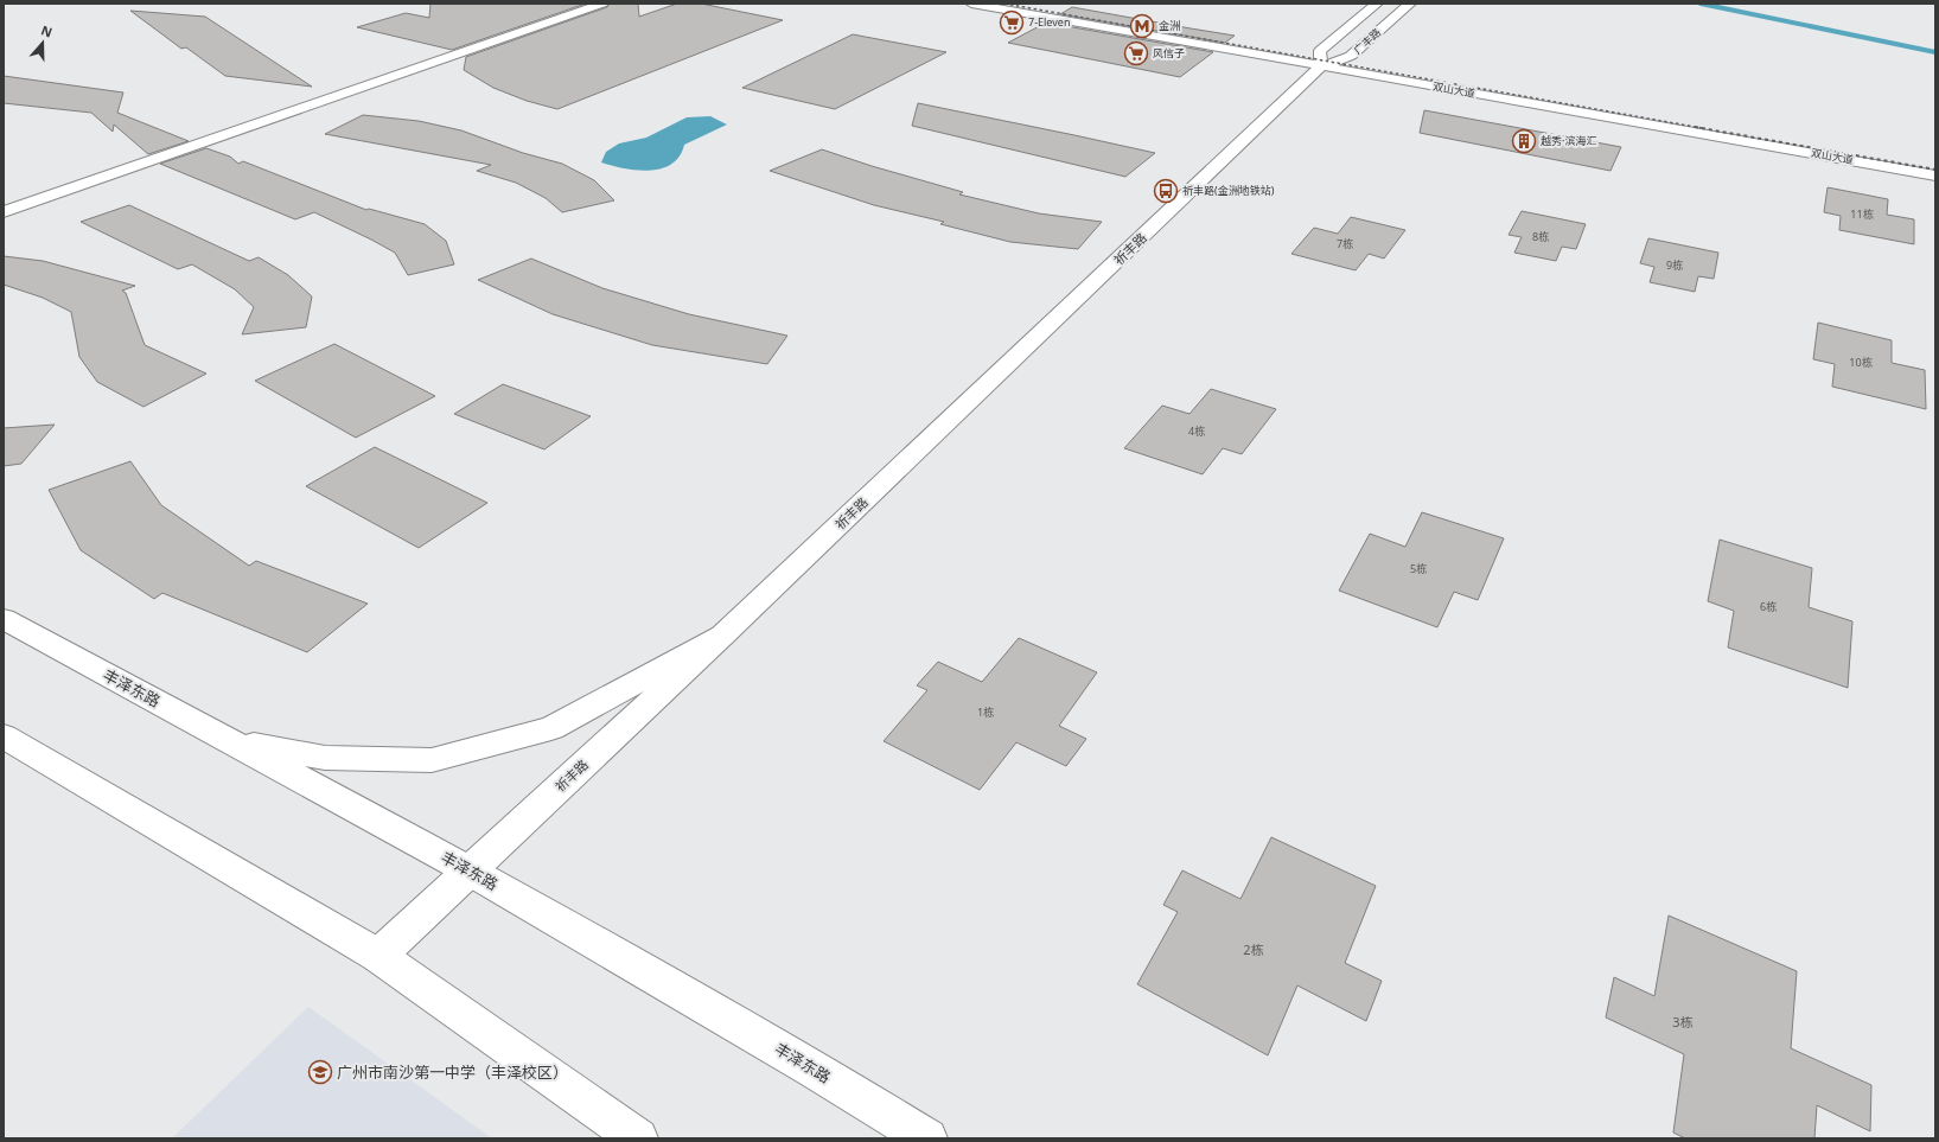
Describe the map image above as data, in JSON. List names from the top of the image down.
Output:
{
  "streets": {
    "street": [
      "广丰路",
      "双山大道",
      "祈丰路",
      "丰泽东路"
    ]
  },
  "crossings": [
    ["广丰路", "双山大道"],
    ["广丰路", "祈丰路"],
    ["双山大道", "祈丰路"],
    ["祈丰路", "丰泽东路"]
  ],
  "places": {
    "supermarket": ["7-Eleven", "风信子"],
    "metro station": ["金洲"],
    "building": ["越秀·滨海汇"],
    "bus stop": ["祈丰路(金洲地铁站)"],
    "school or university": ["广州市南沙第一中学（丰泽校区）"]
  },
  "house_numbers": [
    "11栋",
    "8栋",
    "7栋",
    "9栋",
    "10栋",
    "4栋",
    "5栋",
    "6栋",
    "1栋",
    "2栋",
    "3栋"
  ],
  "north": "top"
}
